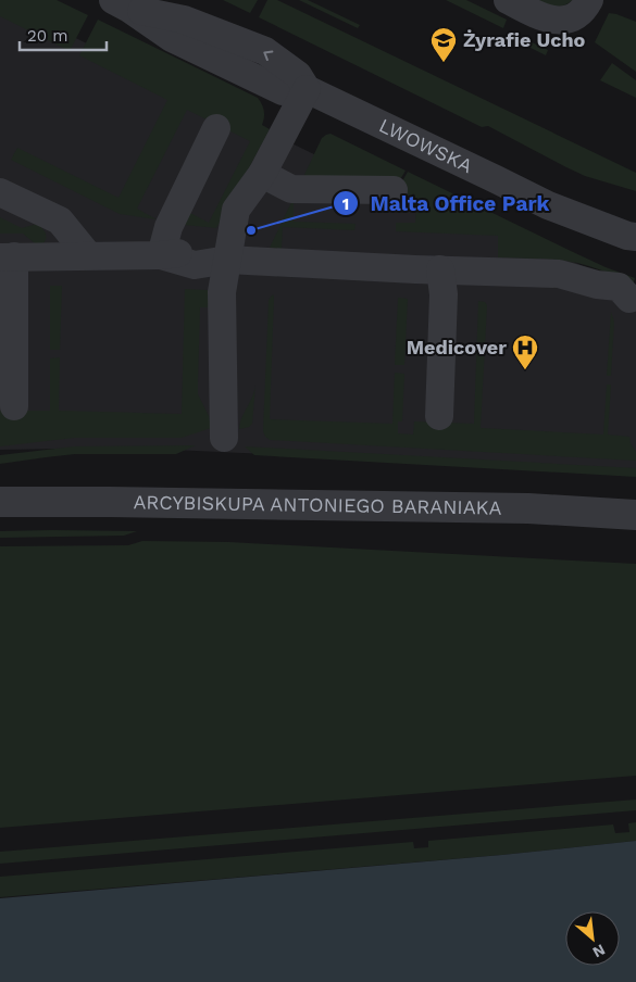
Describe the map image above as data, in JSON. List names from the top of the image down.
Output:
{
  "streets": {
    "street": ["LWOWSKA", "ARCYBISKUPA ANTONIEGO BARANIAKA"]
  },
  "places": {
    "school or university": ["Żyrafie Ucho"],
    "other": ["Malta Office Park"],
    "hospital": ["Medicover"]
  },
  "scale_bar": "20 m",
  "north": "bottom right"
}
